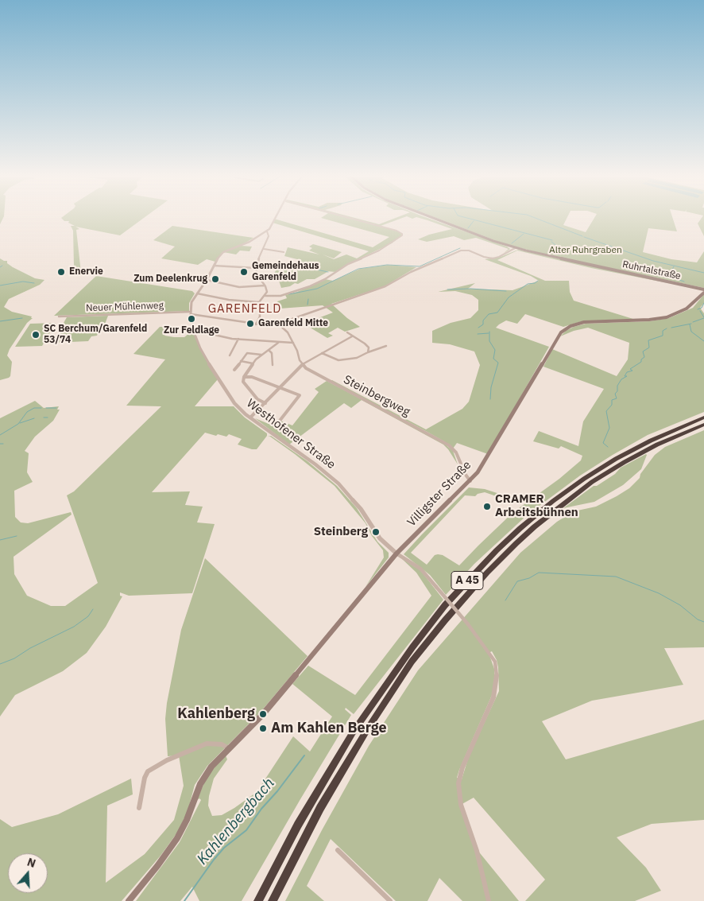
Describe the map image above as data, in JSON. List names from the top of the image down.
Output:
{
  "streets": {
    "highway": ["A 45"],
    "main road": ["Ruhrtalstraße", "Villigster Straße"],
    "street": ["Neuer Mühlenweg", "Steinbergweg", "Westhofener Straße"]
  },
  "crossings": [
    ["Neuer Mühlenweg", "Westhofener Straße"],
    ["Steinbergweg", "Villigster Straße"],
    ["Westhofener Straße", "Villigster Straße"]
  ],
  "districts": ["GARENFELD"],
  "water": ["Kahlenbergbach"],
  "parks": ["Alter Ruhrgraben"],
  "places": [
    "Enervie",
    "Gemeindehaus Garenfeld",
    "Zum Deelenkrug",
    "Zur Feldlage",
    "Garenfeld Mitte",
    "SC Berchum/Garenfeld 53/74",
    "CRAMER Arbeitsbühnen",
    "Steinberg",
    "Kahlenberg",
    "Am Kahlen Berge"
  ],
  "north": "top"
}
